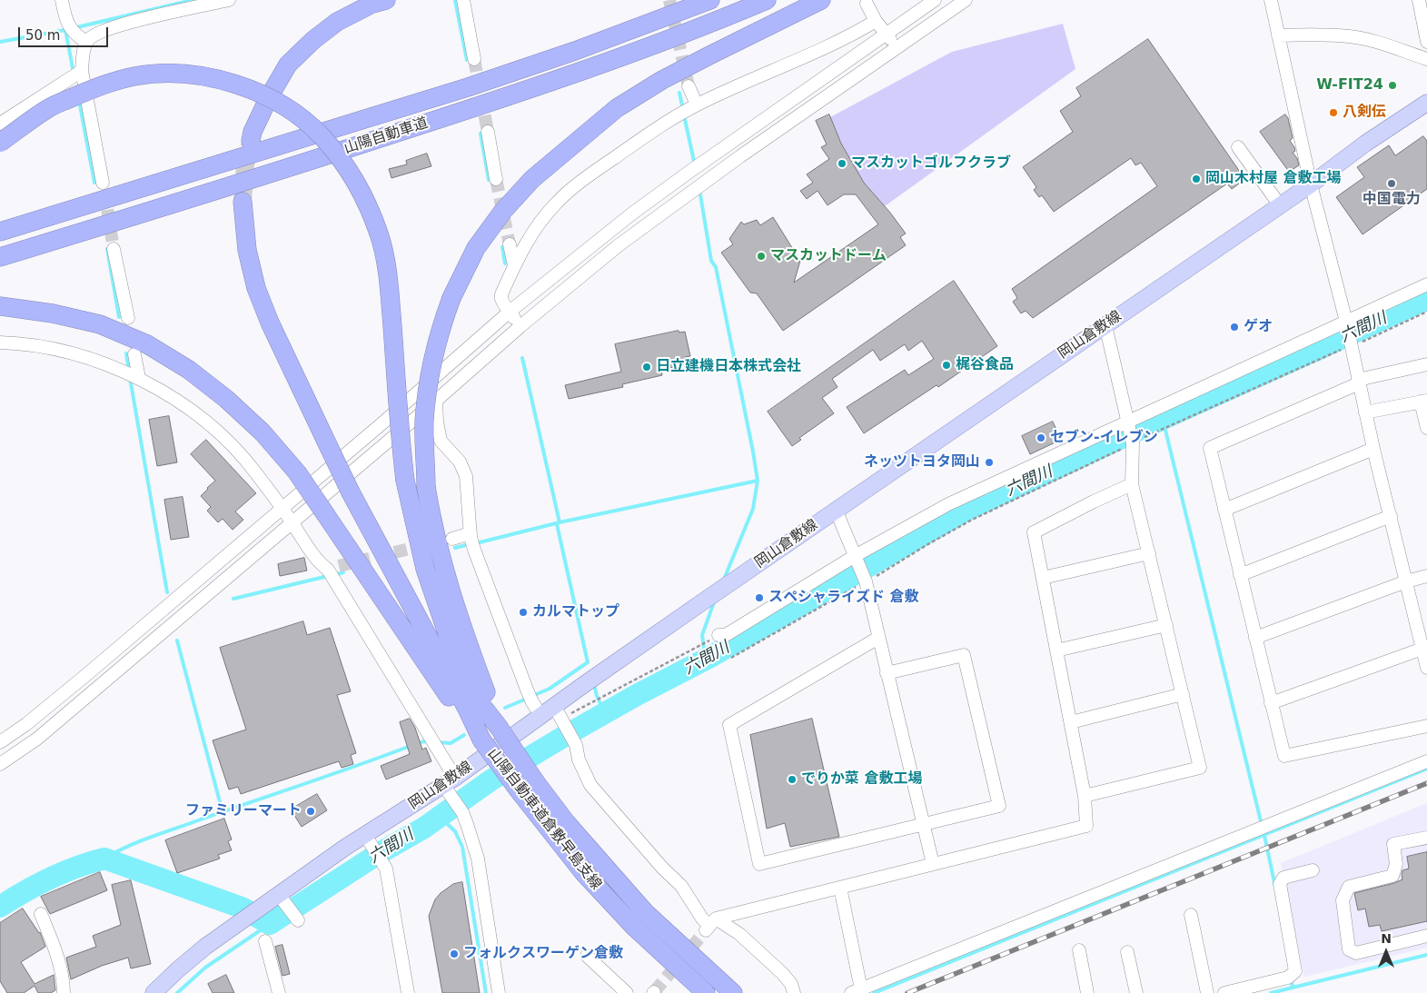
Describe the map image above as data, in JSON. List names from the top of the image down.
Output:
{
  "streets": {
    "highway": ["山陽自動車道", "山陽自動車道倉敷早島支線"],
    "main road": ["岡山倉敷線"]
  },
  "water": ["六間川"],
  "places": [
    "W-FIT24",
    "八剣伝",
    "マスカットゴルフクラブ",
    "岡山木村屋 倉敷工場",
    "中国電力",
    "マスカットドーム",
    "ゲオ",
    "梶谷食品",
    "日立建機日本株式会社",
    "セブン-イレブン",
    "ネッツトヨタ岡山",
    "スペシャライズド 倉敷",
    "カルマトップ",
    "でりか菜 倉敷工場",
    "ファミリーマート",
    "フォルクスワーゲン倉敷"
  ],
  "scale_bar": "50 m",
  "north": "top"
}
